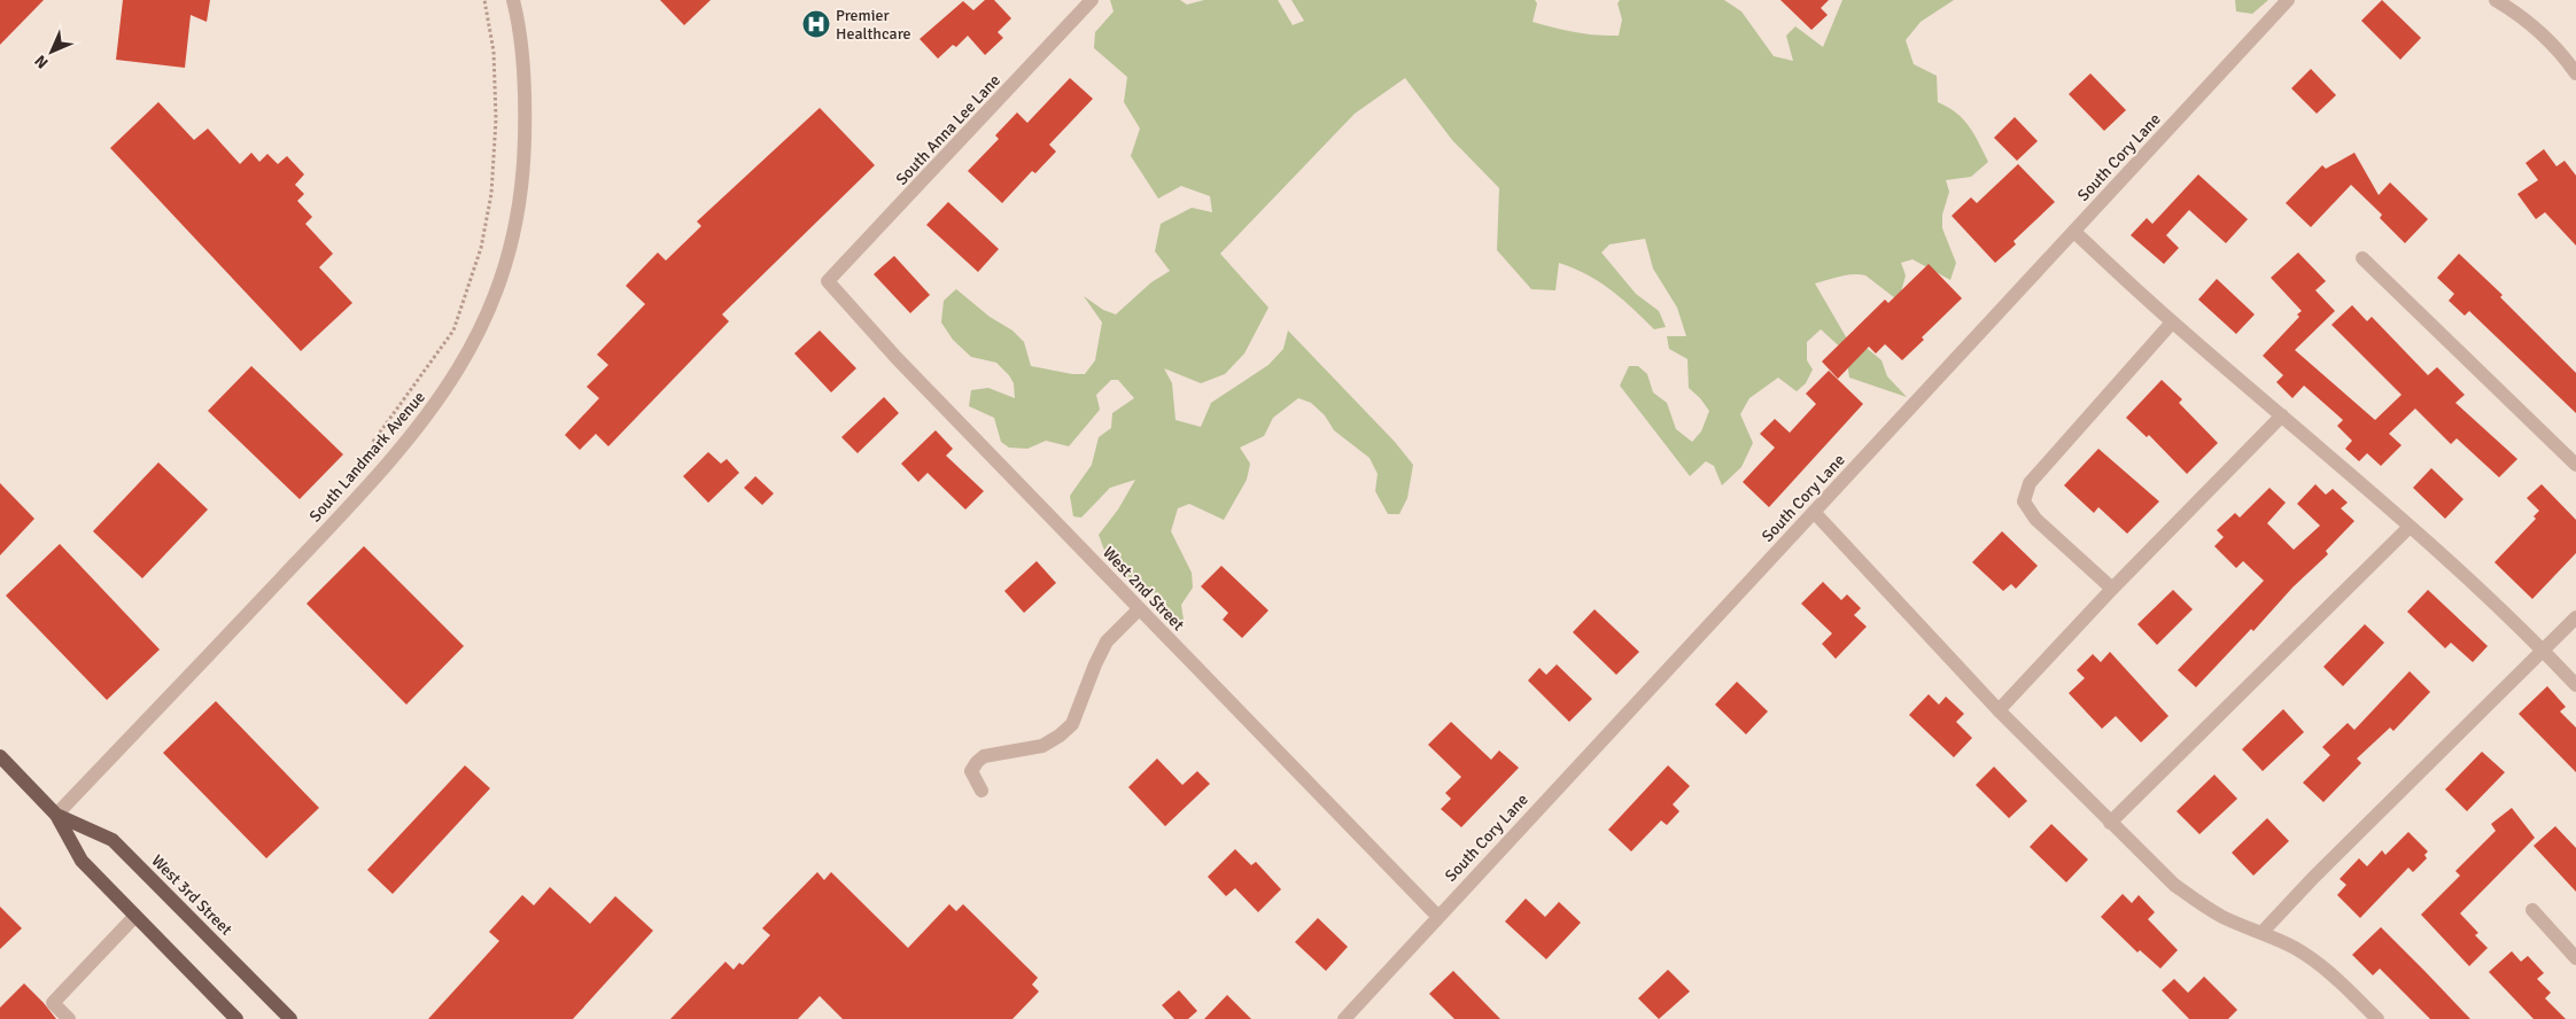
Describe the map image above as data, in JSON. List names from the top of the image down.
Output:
{
  "streets": {
    "main road": ["West 3rd Street"],
    "street": [
      "South Anna Lee Lane",
      "South Cory Lane",
      "South Landmark Avenue",
      "West 2nd Street"
    ]
  },
  "crossings": [
    ["South Anna Lee Lane", "West 2nd Street"],
    ["South Cory Lane", "West 2nd Street"],
    ["South Landmark Avenue", "West 3rd Street"]
  ],
  "places": {
    "hospital": ["Premier Healthcare"]
  },
  "north": "bottom left"
}
